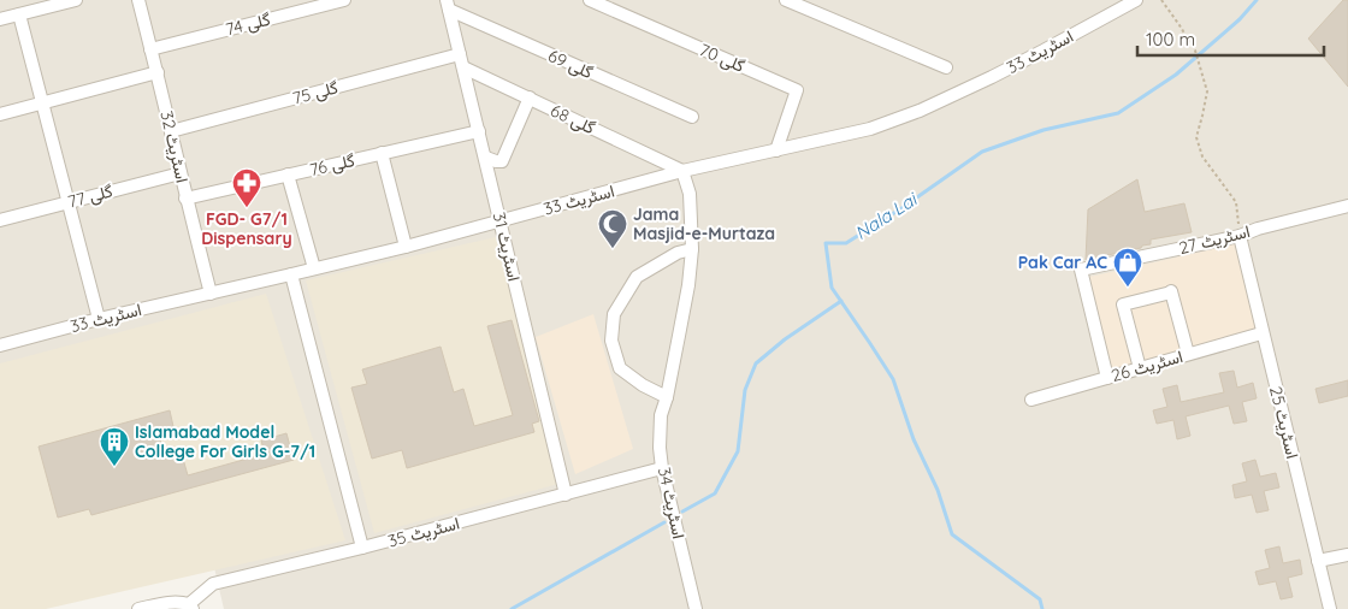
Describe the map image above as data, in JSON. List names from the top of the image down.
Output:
{
  "streets": {
    "street": [
      "گلی 74",
      "اسٹریٹ 33",
      "گلی 70",
      "گلی 69",
      "گلی 75",
      "گلی 68",
      "اسٹریٹ 32",
      "گلی 76",
      "گلی 77",
      "اسٹریٹ 27",
      "اسٹریٹ 31",
      "اسٹریٹ 26",
      "اسٹریٹ 25",
      "اسٹریٹ 34",
      "اسٹریٹ 35"
    ]
  },
  "crossings": [
    ["گلی 74", "اسٹریٹ 32"],
    ["اسٹریٹ 33", "گلی 70"],
    ["اسٹریٹ 33", "گلی 68"],
    ["اسٹریٹ 33", "اسٹریٹ 32"],
    ["اسٹریٹ 33", "اسٹریٹ 31"],
    ["اسٹریٹ 33", "اسٹریٹ 34"],
    ["گلی 69", "اسٹریٹ 31"],
    ["گلی 75", "اسٹریٹ 32"],
    ["گلی 75", "اسٹریٹ 31"],
    ["گلی 68", "اسٹریٹ 31"],
    ["گلی 68", "اسٹریٹ 34"],
    ["اسٹریٹ 32", "گلی 76"],
    ["اسٹریٹ 32", "گلی 77"],
    ["گلی 76", "اسٹریٹ 31"],
    ["اسٹریٹ 27", "اسٹریٹ 26"],
    ["اسٹریٹ 27", "اسٹریٹ 25"],
    ["اسٹریٹ 31", "اسٹریٹ 35"],
    ["اسٹریٹ 26", "اسٹریٹ 25"],
    ["اسٹریٹ 34", "اسٹریٹ 35"]
  ],
  "water": ["Nala Lai"],
  "places": {
    "pharmacy": ["FGD- G7/1 Dispensary"],
    "mosque": ["Jama Masjid-e-Murtaza"],
    "shop": ["Pak Car AC"],
    "building": ["Islamabad Model College For Girls G-7/1"]
  },
  "scale_bar": "100 m"
}
